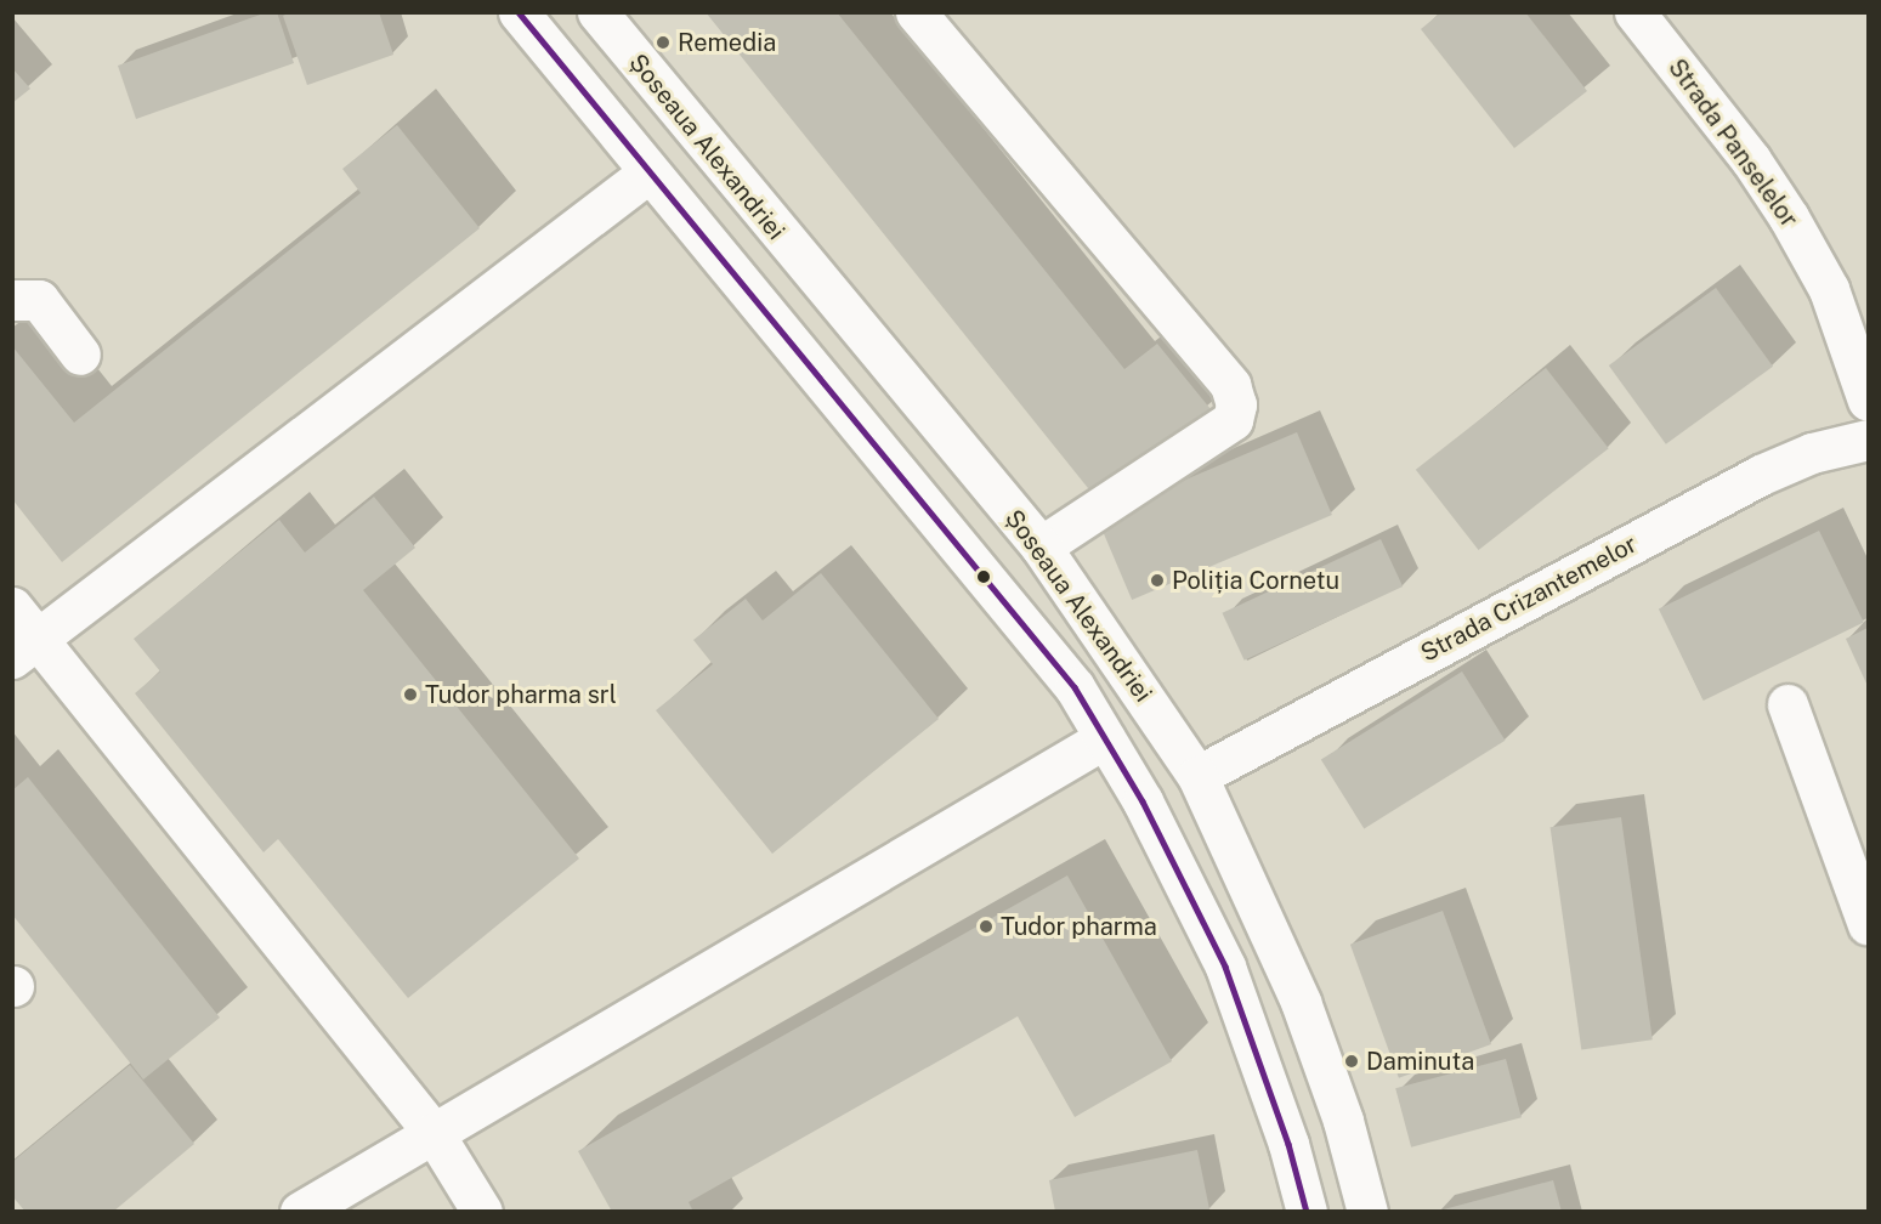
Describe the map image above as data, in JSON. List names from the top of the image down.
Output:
{
  "streets": {
    "main road": ["Strada Panselelor", "Șoseaua Alexandriei", "Strada Crizantemelor"]
  },
  "crossings": [
    ["Șoseaua Alexandriei", "Strada Crizantemelor"]
  ],
  "places": [
    "Remedia",
    "Poliția Cornetu",
    "Tudor pharma srl",
    "Tudor pharma",
    "Daminuta"
  ]
}
